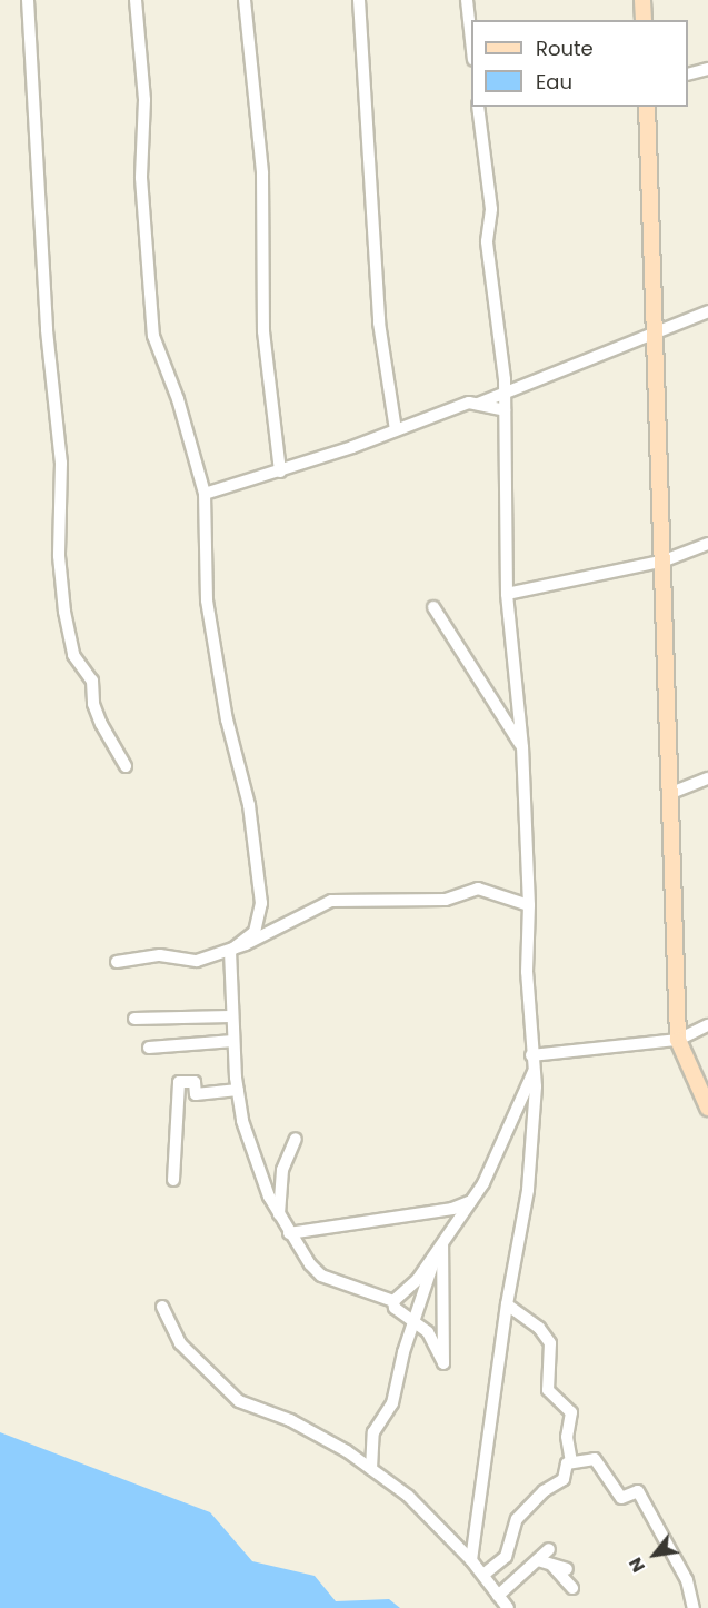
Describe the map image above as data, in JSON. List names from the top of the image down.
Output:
{
  "legend": ["Route", "Eau"],
  "north": "bottom left"
}
